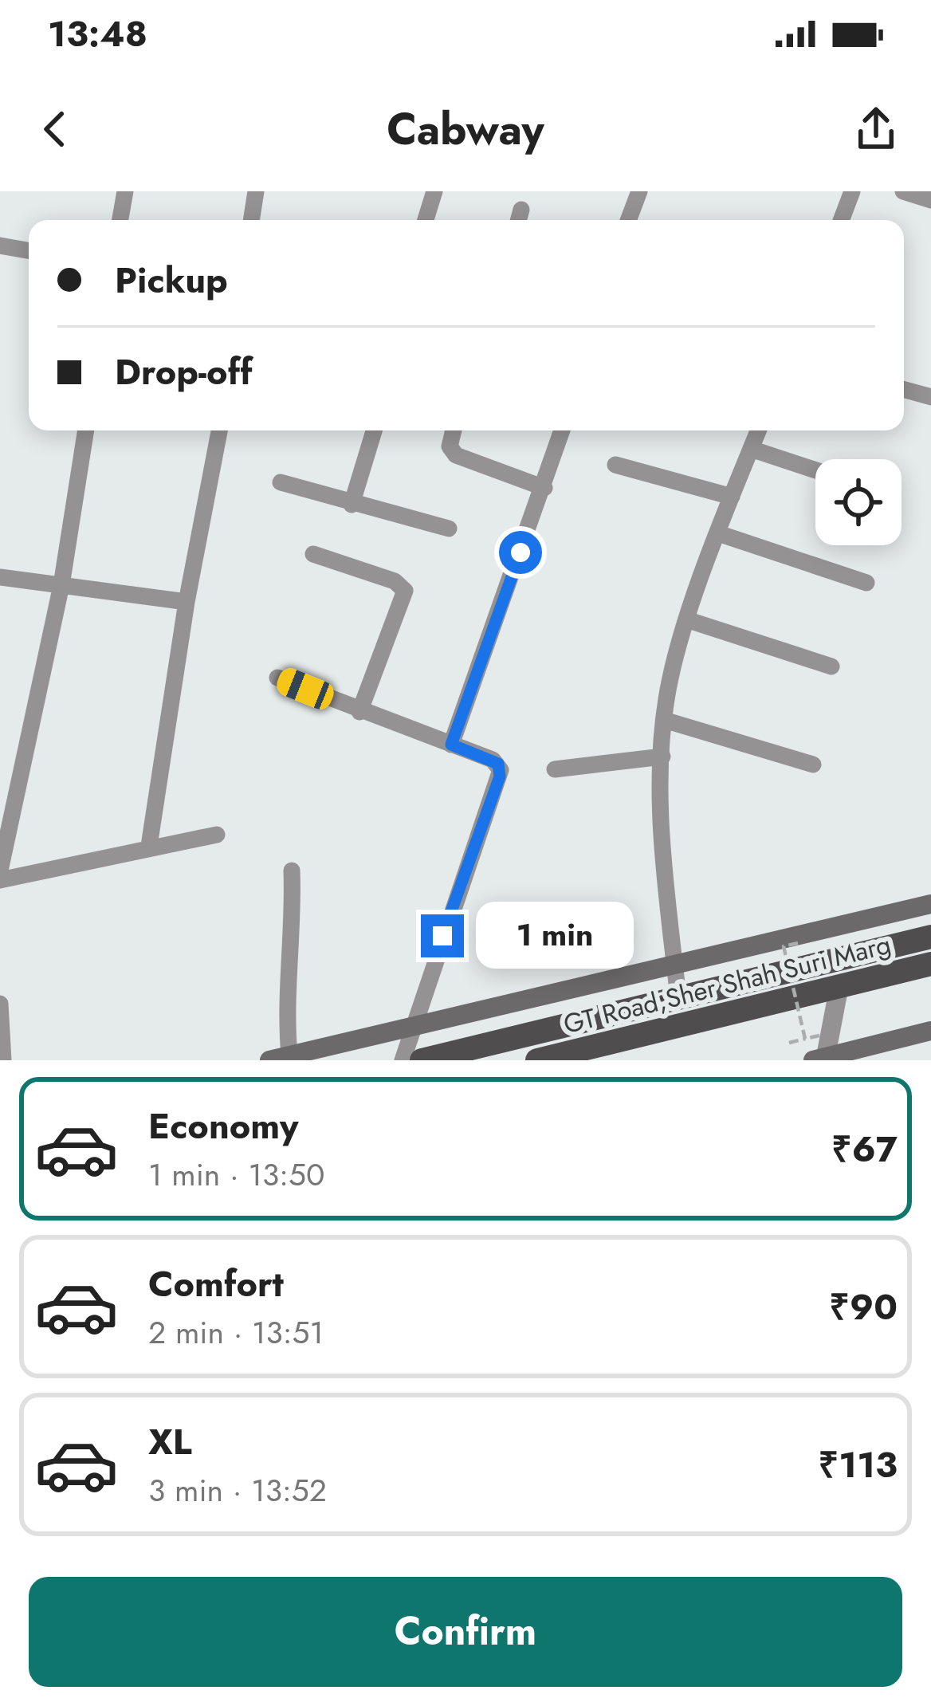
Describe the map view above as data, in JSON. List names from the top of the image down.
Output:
{
  "streets": {
    "main road": ["GT Road;Sher Shah Suri Marg"]
  },
  "page": {
    "status": "13:48",
    "header": "Cabway",
    "banner": ["Pickup", "Drop-off"],
    "bubble": "1 min",
    "list": [
      {
        "name": "Economy",
        "note": "1 min · 13:50",
        "value": "₹67"
      },
      {
        "name": "Comfort",
        "note": "2 min · 13:51",
        "value": "₹90"
      },
      {
        "name": "XL",
        "note": "3 min · 13:52",
        "value": "₹113"
      }
    ],
    "buttons": "Confirm"
  }
}
